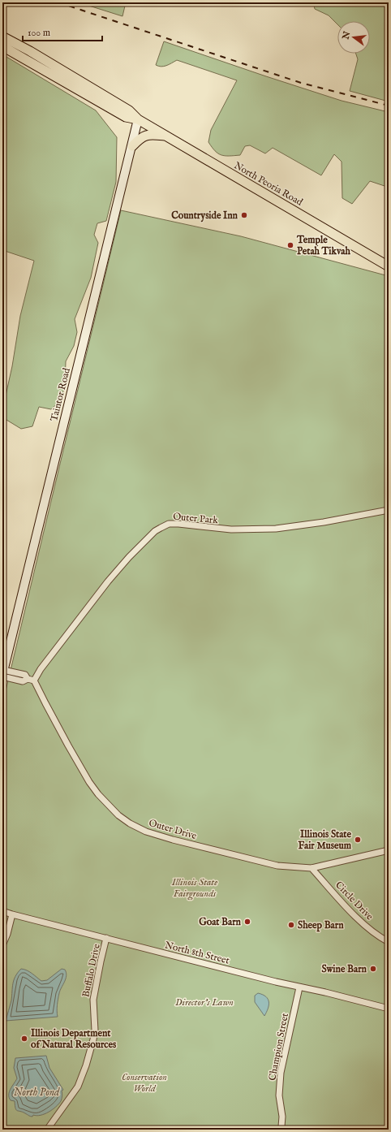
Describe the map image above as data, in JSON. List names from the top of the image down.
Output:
{
  "streets": {
    "main road": ["North Peoria Road", "Taintor Road"],
    "street": [
      "Outer Park",
      "Outer Drive",
      "Circle Drive",
      "North 8th Street",
      "Buffalo Drive",
      "Champion Street"
    ]
  },
  "crossings": [
    ["North Peoria Road", "Taintor Road"],
    ["Outer Park", "Outer Drive"],
    ["Outer Drive", "Circle Drive"],
    ["North 8th Street", "Buffalo Drive"],
    ["North 8th Street", "Champion Street"]
  ],
  "water": ["North Pond"],
  "parks": ["Illinois State Fairgrounds", "Director's Lawn", "Conservation World"],
  "places": [
    "Countryside Inn",
    "Temple Petah Tikvah",
    "Illinois State Fair Museum",
    "Goat Barn",
    "Sheep Barn",
    "Swine Barn",
    "Illinois Department of Natural Resources"
  ],
  "scale_bar": "100 m",
  "north": "left"
}
